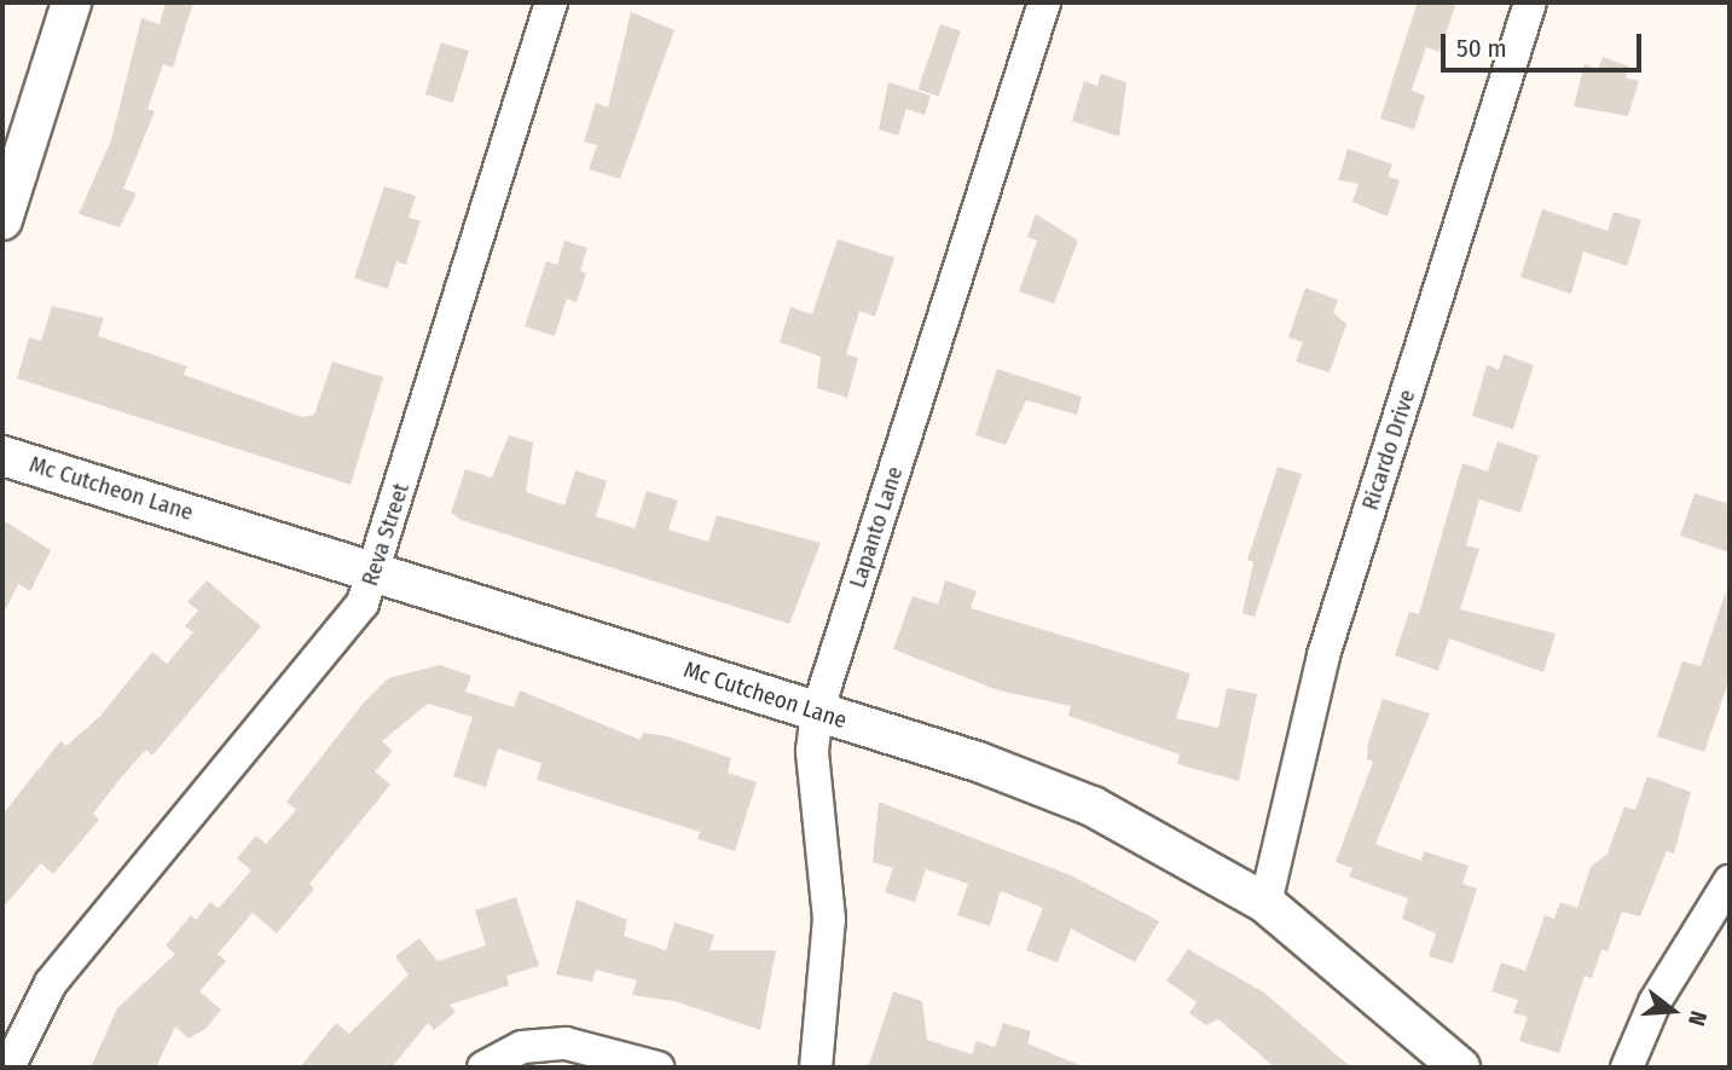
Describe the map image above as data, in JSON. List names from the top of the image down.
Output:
{
  "streets": {
    "street": [
      "Ricardo Drive",
      "Mc Cutcheon Lane",
      "Lapanto Lane",
      "Reva Street"
    ]
  },
  "crossings": [
    ["Ricardo Drive", "Mc Cutcheon Lane"],
    ["Mc Cutcheon Lane", "Lapanto Lane"],
    ["Mc Cutcheon Lane", "Reva Street"]
  ],
  "scale_bar": "50 m",
  "north": "right"
}
